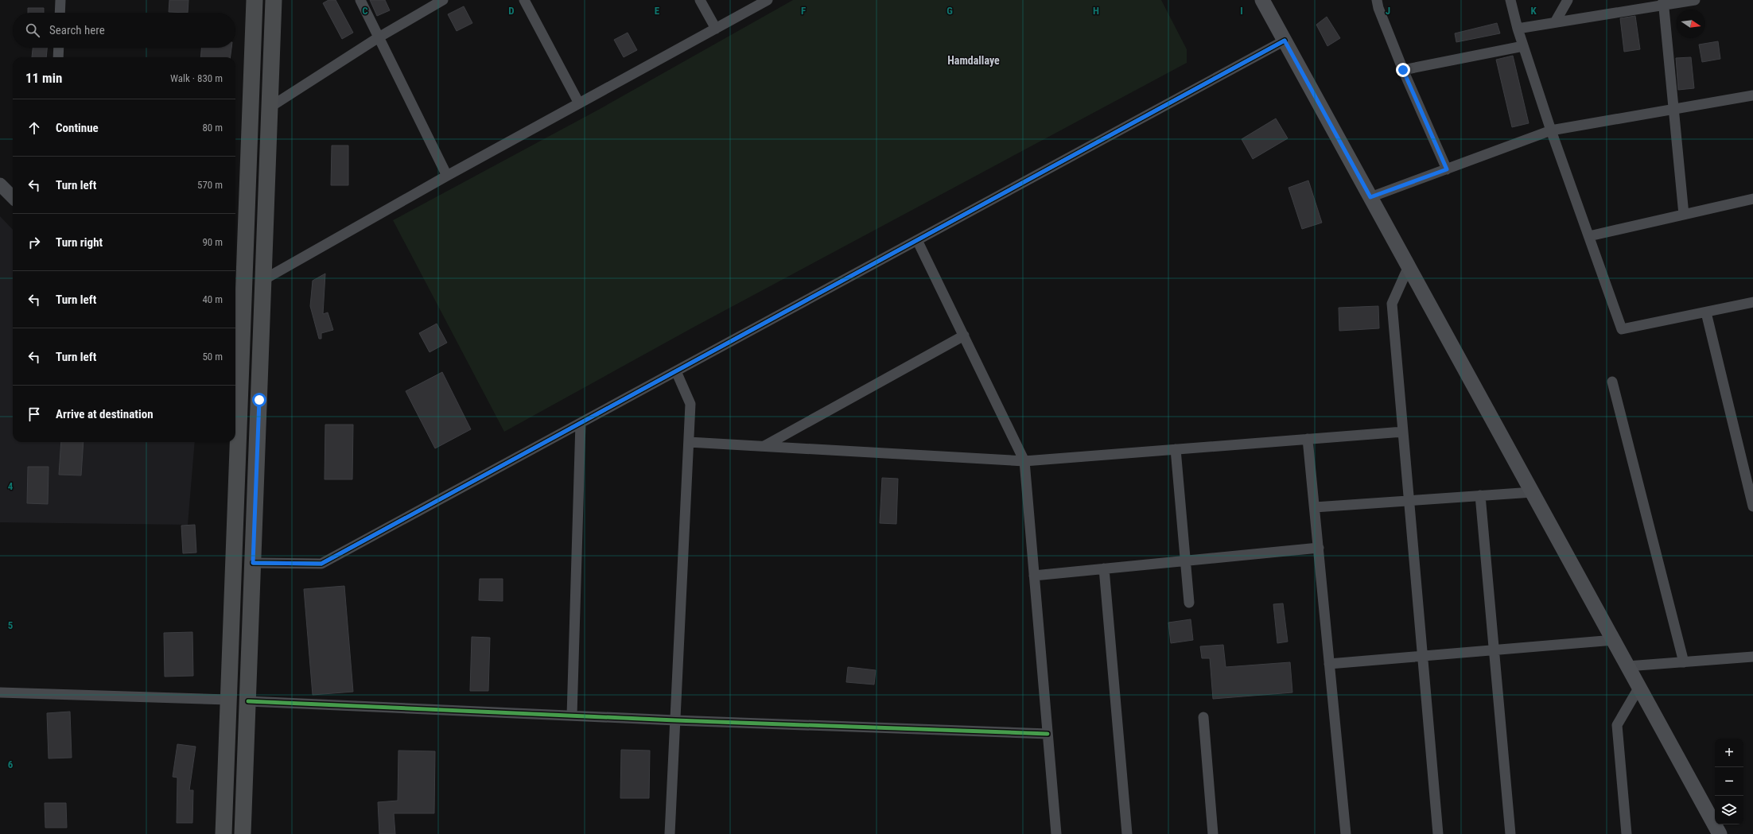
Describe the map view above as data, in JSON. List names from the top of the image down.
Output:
{
  "districts": ["Hamdallaye"],
  "north": "right",
  "page": {
    "search": "Search here",
    "heading": ["11 min", "Walk · 830 m"],
    "list": [
      ["Continue", "80 m"],
      ["Turn left", "570 m"],
      ["Turn right", "90 m"],
      ["Turn left", "40 m"],
      ["Turn left", "50 m"],
      "Arrive at destination"
    ],
    "map_buttons": ["+", "−"]
  },
  "grid": {
    "columns": [
      "C",
      "D",
      "E",
      "F",
      "G",
      "H",
      "I",
      "J",
      "K"
    ],
    "rows": ["4", "5", "6"]
  }
}
